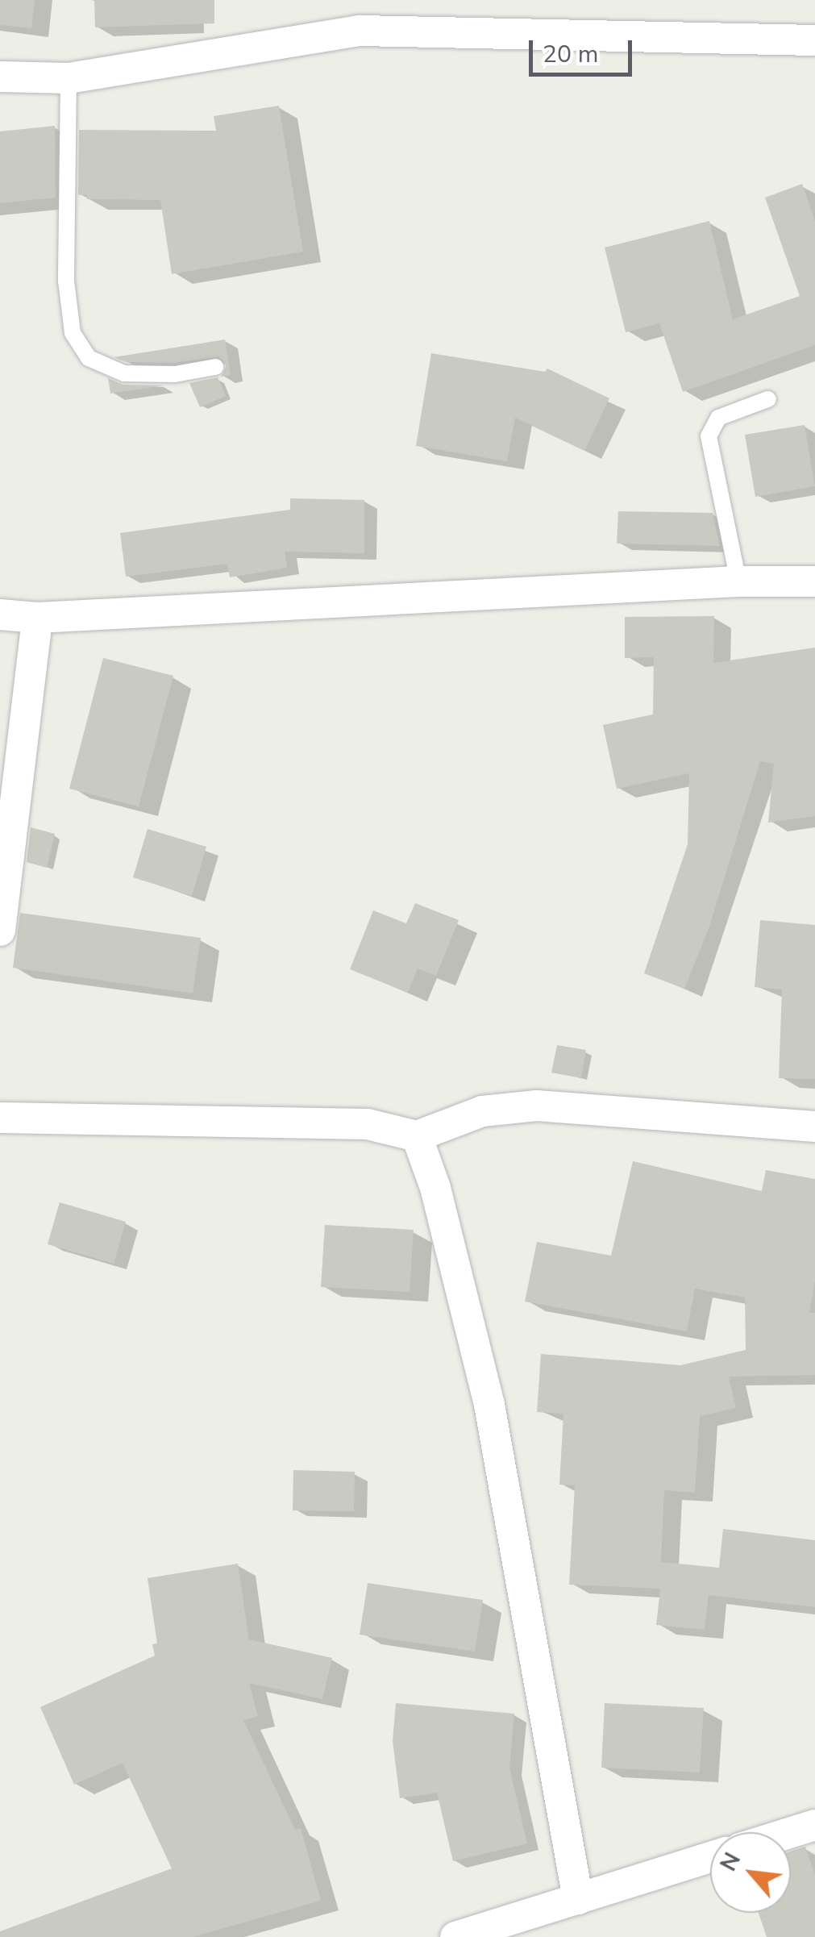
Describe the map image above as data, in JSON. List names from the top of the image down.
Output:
{
  "scale_bar": "20 m",
  "north": "top left"
}
